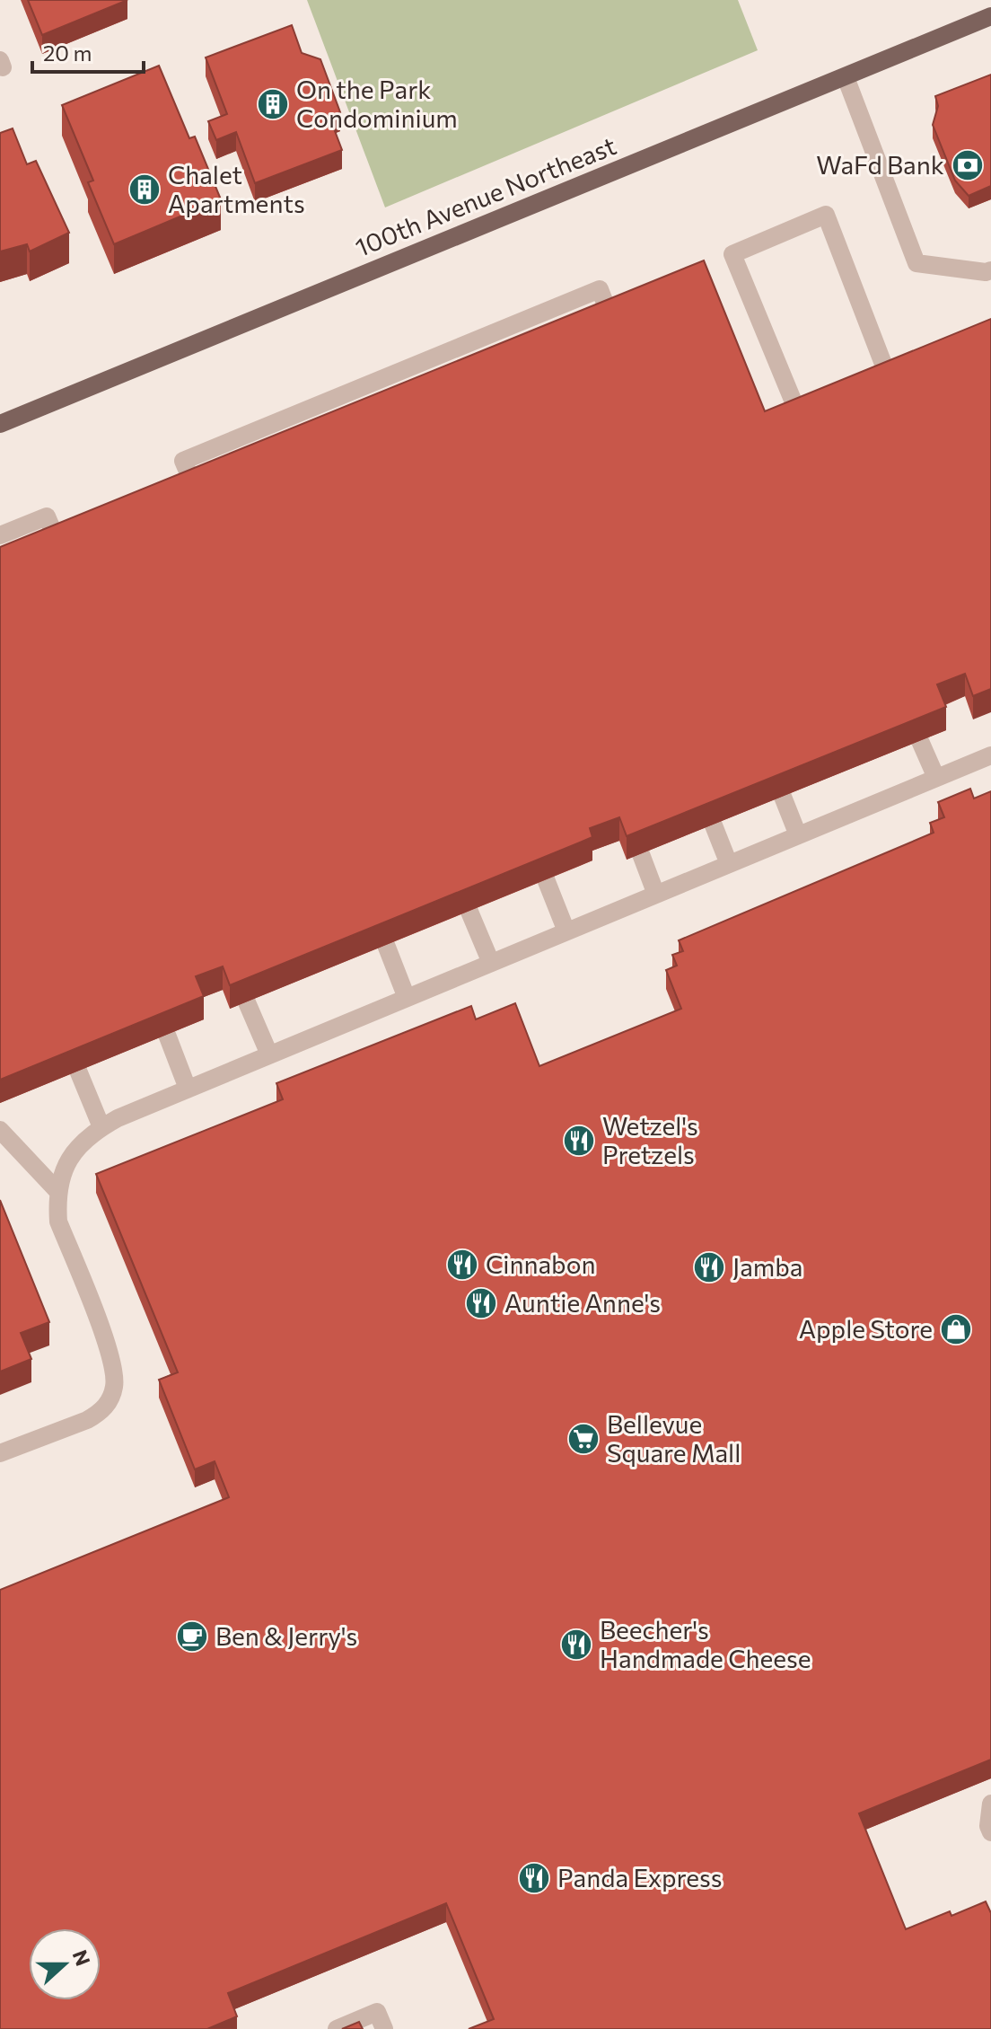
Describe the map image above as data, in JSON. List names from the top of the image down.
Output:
{
  "streets": {
    "main road": ["100th Avenue Northeast"]
  },
  "places": {
    "building": ["On the Park Condominium", "Chalet Apartments"],
    "bank": ["WaFd Bank"],
    "restaurant": [
      "Wetzel's Pretzels",
      "Cinnabon",
      "Jamba",
      "Auntie Anne's",
      "Beecher's Handmade Cheese",
      "Panda Express"
    ],
    "shop": ["Apple Store"],
    "supermarket": ["Bellevue Square Mall"],
    "cafe": ["Ben & Jerry's"]
  },
  "scale_bar": "20 m",
  "north": "right"
}
